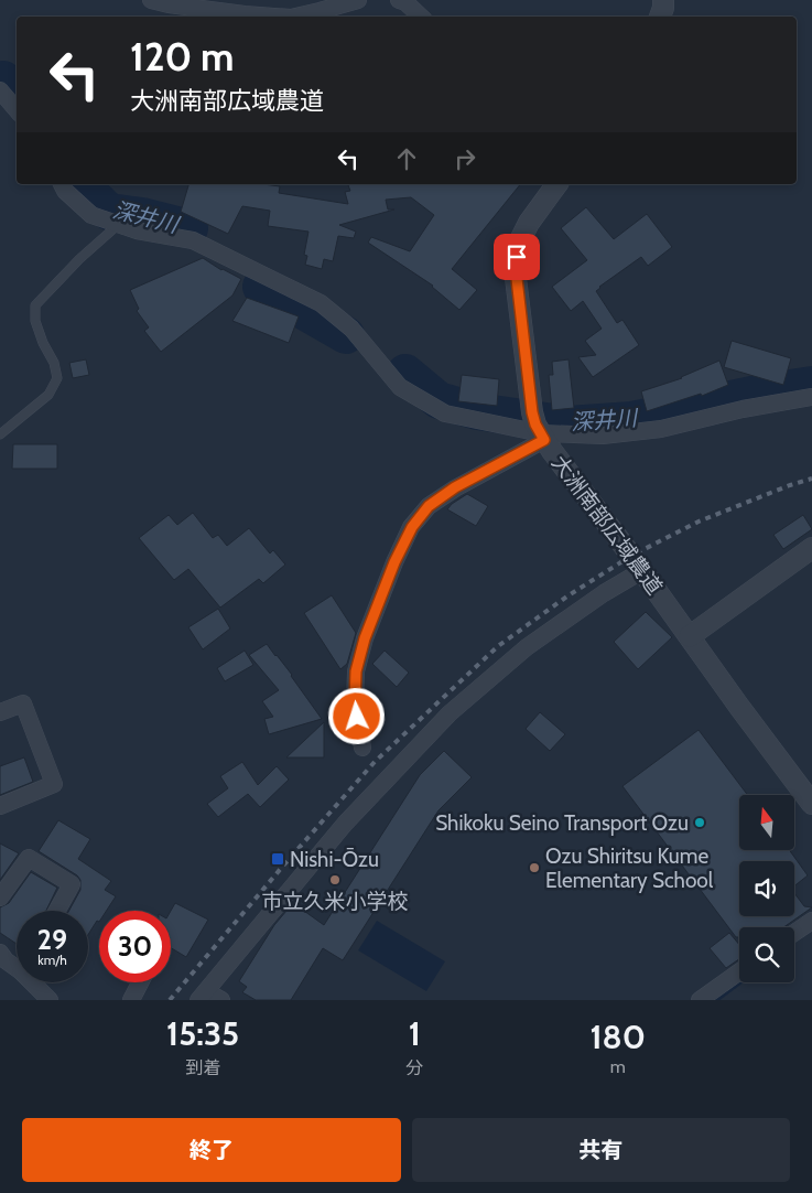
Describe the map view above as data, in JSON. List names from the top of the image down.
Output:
{
  "streets": {
    "street": ["大洲南部広域農道"]
  },
  "water": ["深井川"],
  "places": {
    "other": ["Shikoku Seino Transport Ozu", "Ozu Shiritsu Kume Elementary School", "市立久米小学校"],
    "transit": ["Nishi-Ōzu"]
  },
  "north": "top",
  "page": {
    "turn": ["120 m", "大洲南部広域農道"],
    "speed": "29 km/h",
    "limit": "30",
    "eta": [
      "15:35",
      "到着",
      "1",
      "分",
      "180",
      "m"
    ],
    "buttons": ["終了", "共有"]
  }
}
